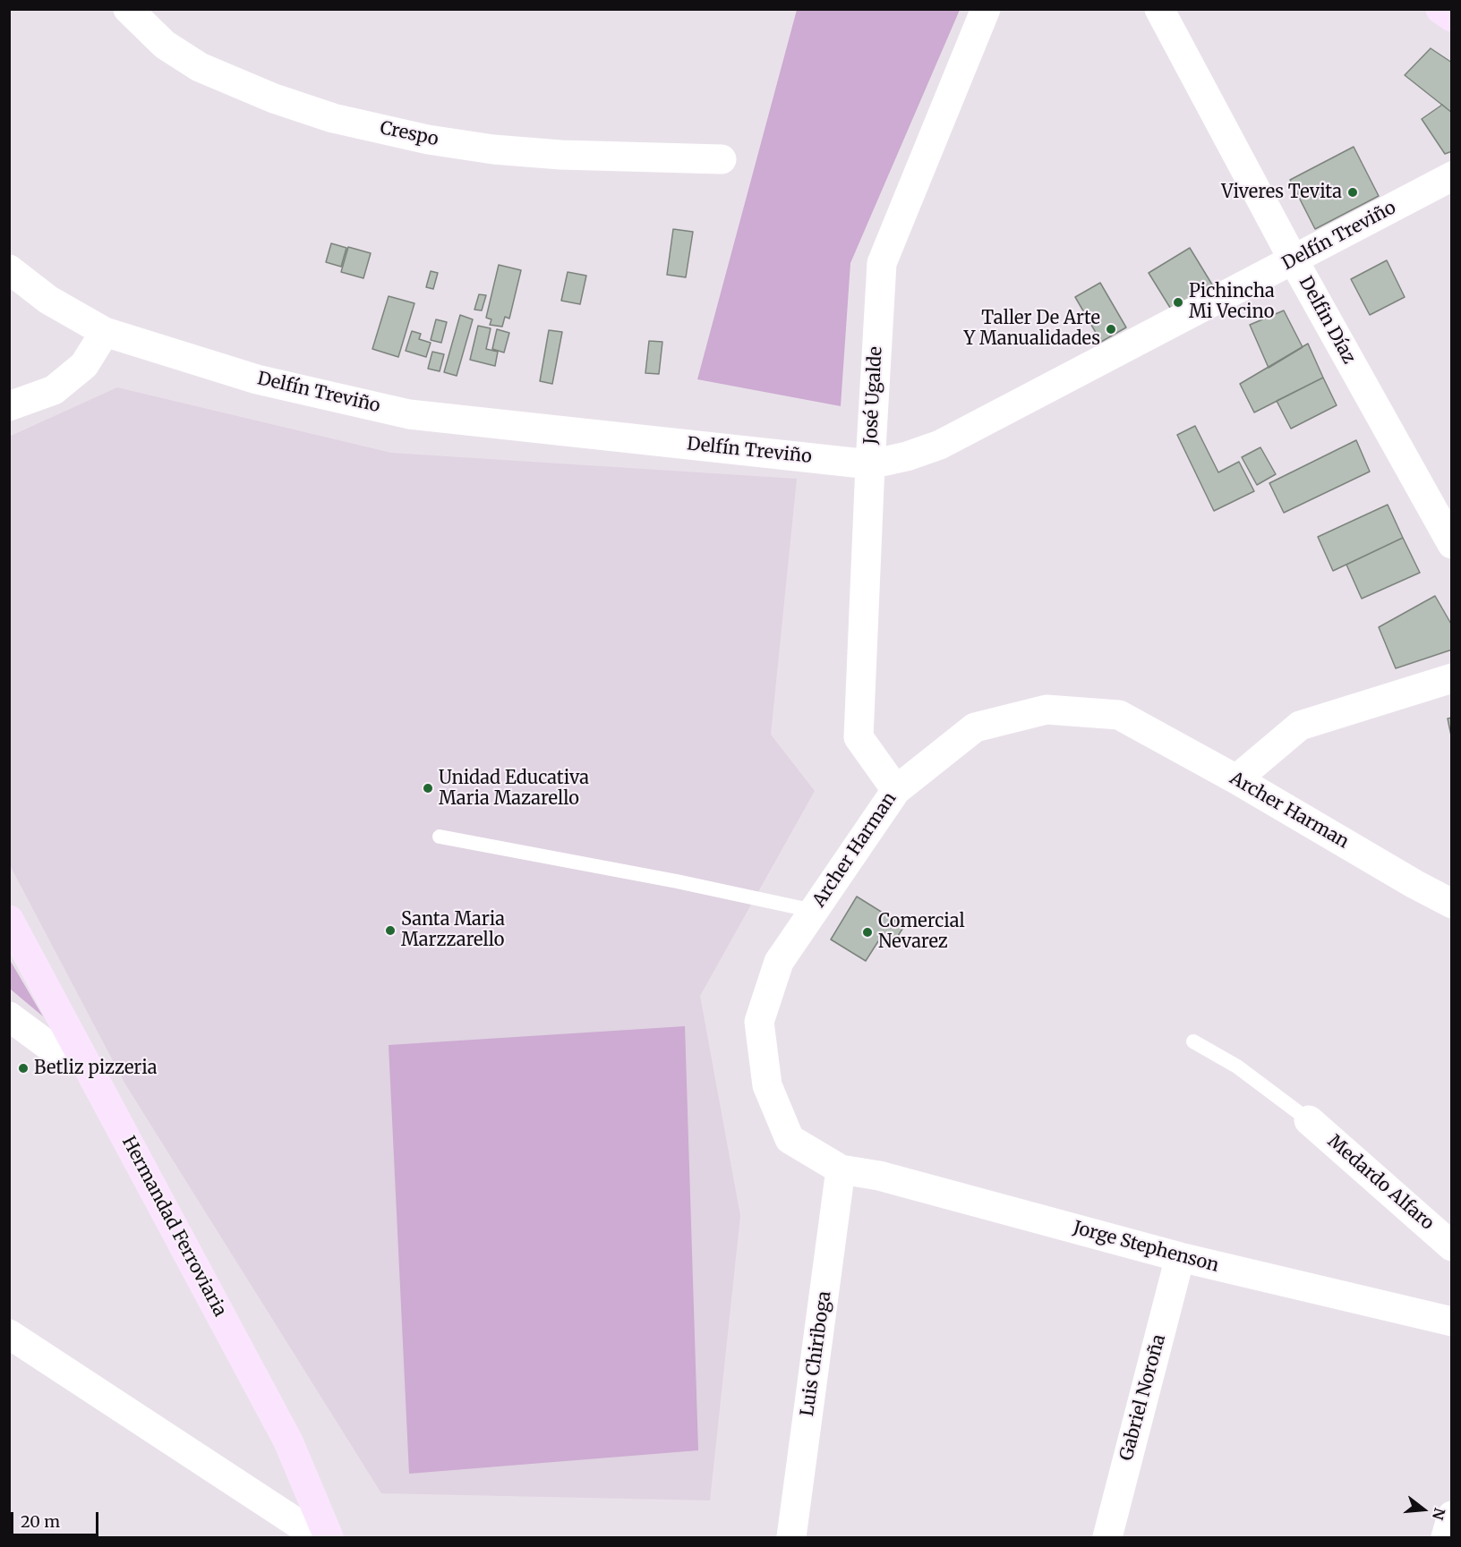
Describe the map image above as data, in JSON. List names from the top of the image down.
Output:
{
  "streets": {
    "street": [
      "Crespo",
      "Delfín Treviño",
      "Delfin Díaz",
      "José Ugalde",
      "Archer Harman",
      "Medardo Alfaro",
      "Hermandad Ferroviaria",
      "Jorge Stephenson",
      "Luis Chiriboga",
      "Gabriel Noroña"
    ]
  },
  "crossings": [
    ["Delfín Treviño", "Delfin Díaz"],
    ["Delfín Treviño", "José Ugalde"],
    ["José Ugalde", "Archer Harman"],
    ["Archer Harman", "Jorge Stephenson"],
    ["Archer Harman", "Luis Chiriboga"],
    ["Jorge Stephenson", "Luis Chiriboga"],
    ["Jorge Stephenson", "Gabriel Noroña"]
  ],
  "places": [
    "Viveres Tevita",
    "Pichincha Mi Vecino",
    "Taller De Arte Y Manualidades",
    "Unidad Educativa Maria Mazarello",
    "Santa Maria Marzzarello",
    "Comercial Nevarez",
    "Betliz pizzeria"
  ],
  "scale_bar": "20 m",
  "north": "right"
}
